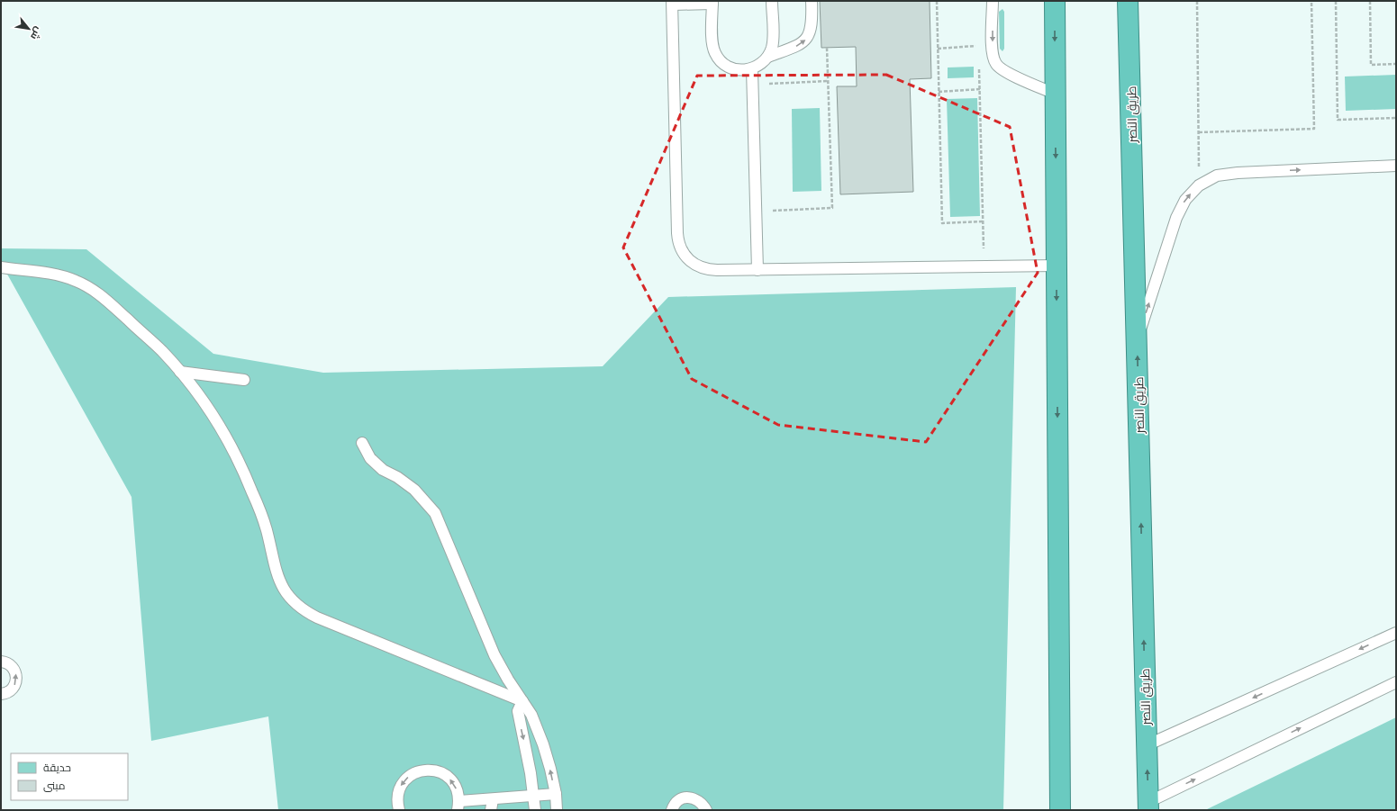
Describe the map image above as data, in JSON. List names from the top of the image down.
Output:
{
  "streets": {
    "highway": ["طريق النصر"]
  },
  "legend": ["حديقة", "مبنى"],
  "north": "bottom right"
}
